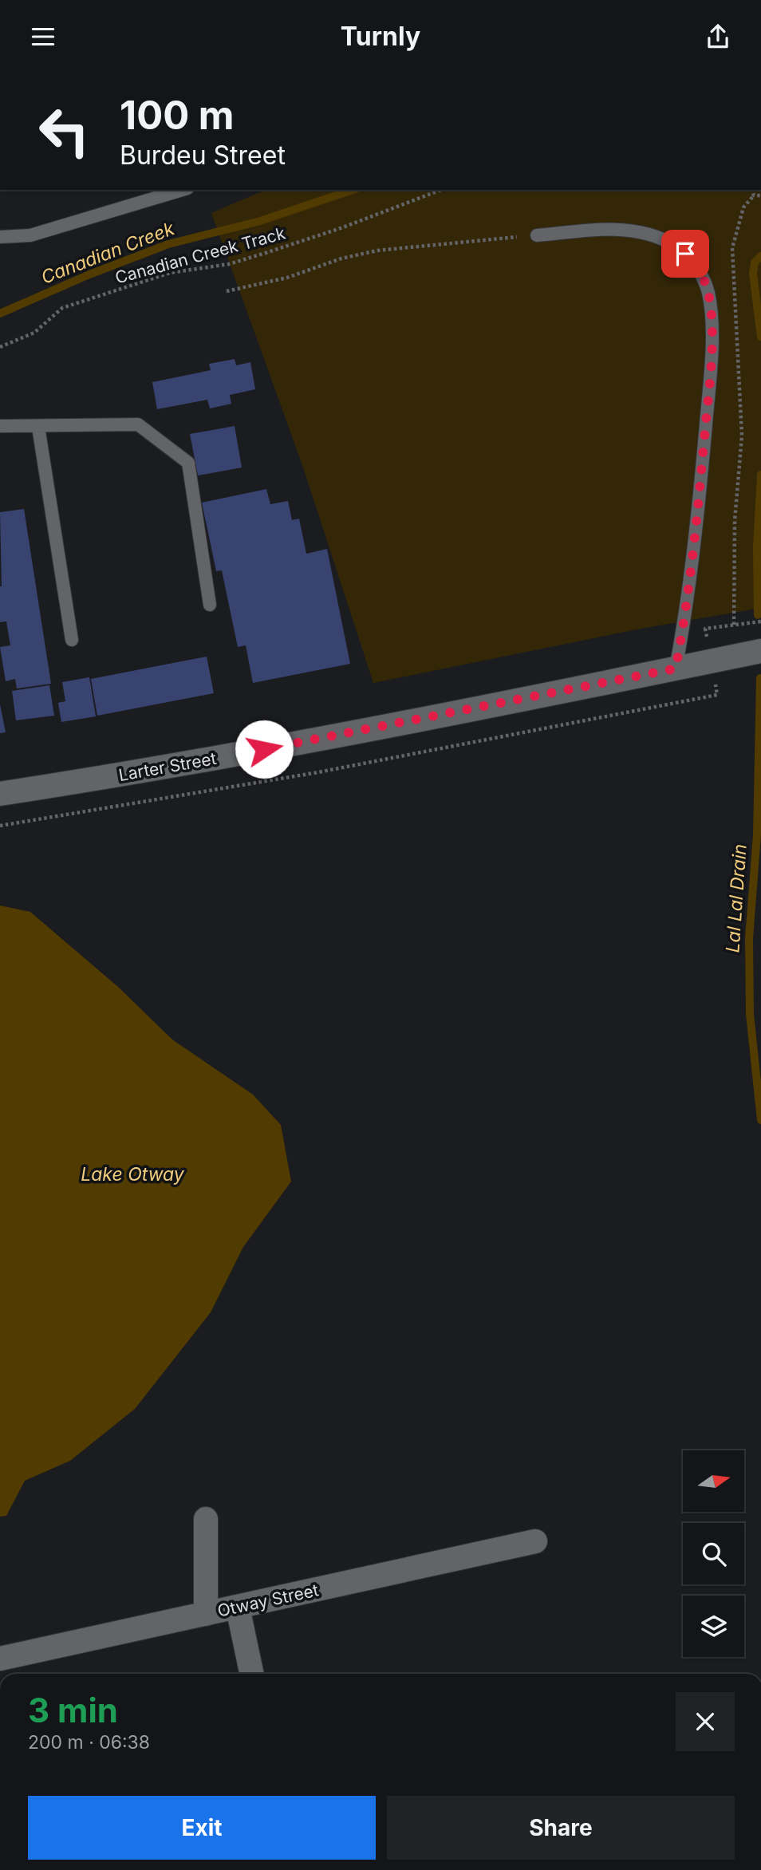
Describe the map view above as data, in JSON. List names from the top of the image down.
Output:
{
  "streets": {
    "street": ["Larter Street", "Otway Street"],
    "path": ["Canadian Creek Track"]
  },
  "water": ["Canadian Creek", "Lal Lal Drain", "Lake Otway"],
  "north": "right",
  "page": {
    "header": "Turnly",
    "turn": ["100 m", "Burdeu Street"],
    "heading": ["3 min", "200 m · 06:38"],
    "buttons": ["Exit", "Share"]
  }
}
